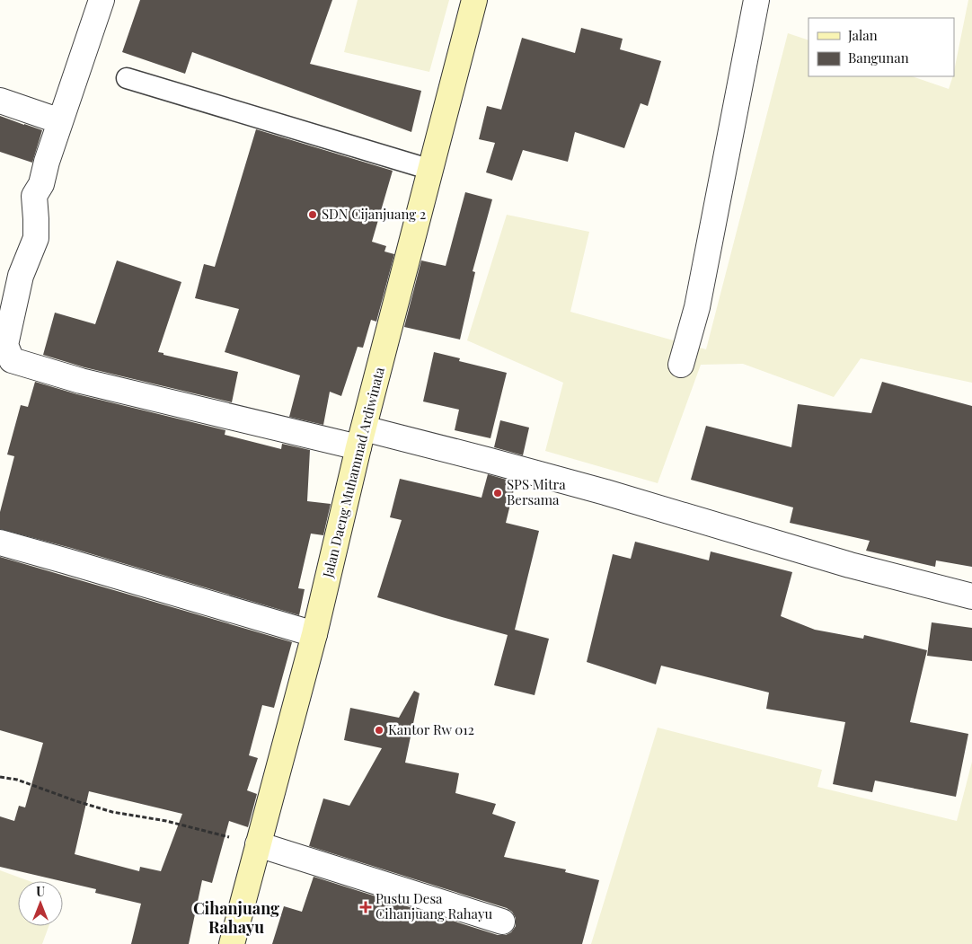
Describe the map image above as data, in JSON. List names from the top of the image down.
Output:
{
  "streets": {
    "main road": ["Jalan Daeng Muhammad Ardiwinata"]
  },
  "districts": ["Cihanjuang Rahayu"],
  "places": {
    "other": ["SDN Cijanjuang 2", "SPS Mitra Bersama", "Kantor Rw 012"],
    "health": ["Pustu Desa Cihanjuang Rahayu"]
  },
  "legend": ["Jalan", "Bangunan"],
  "north": "top"
}
